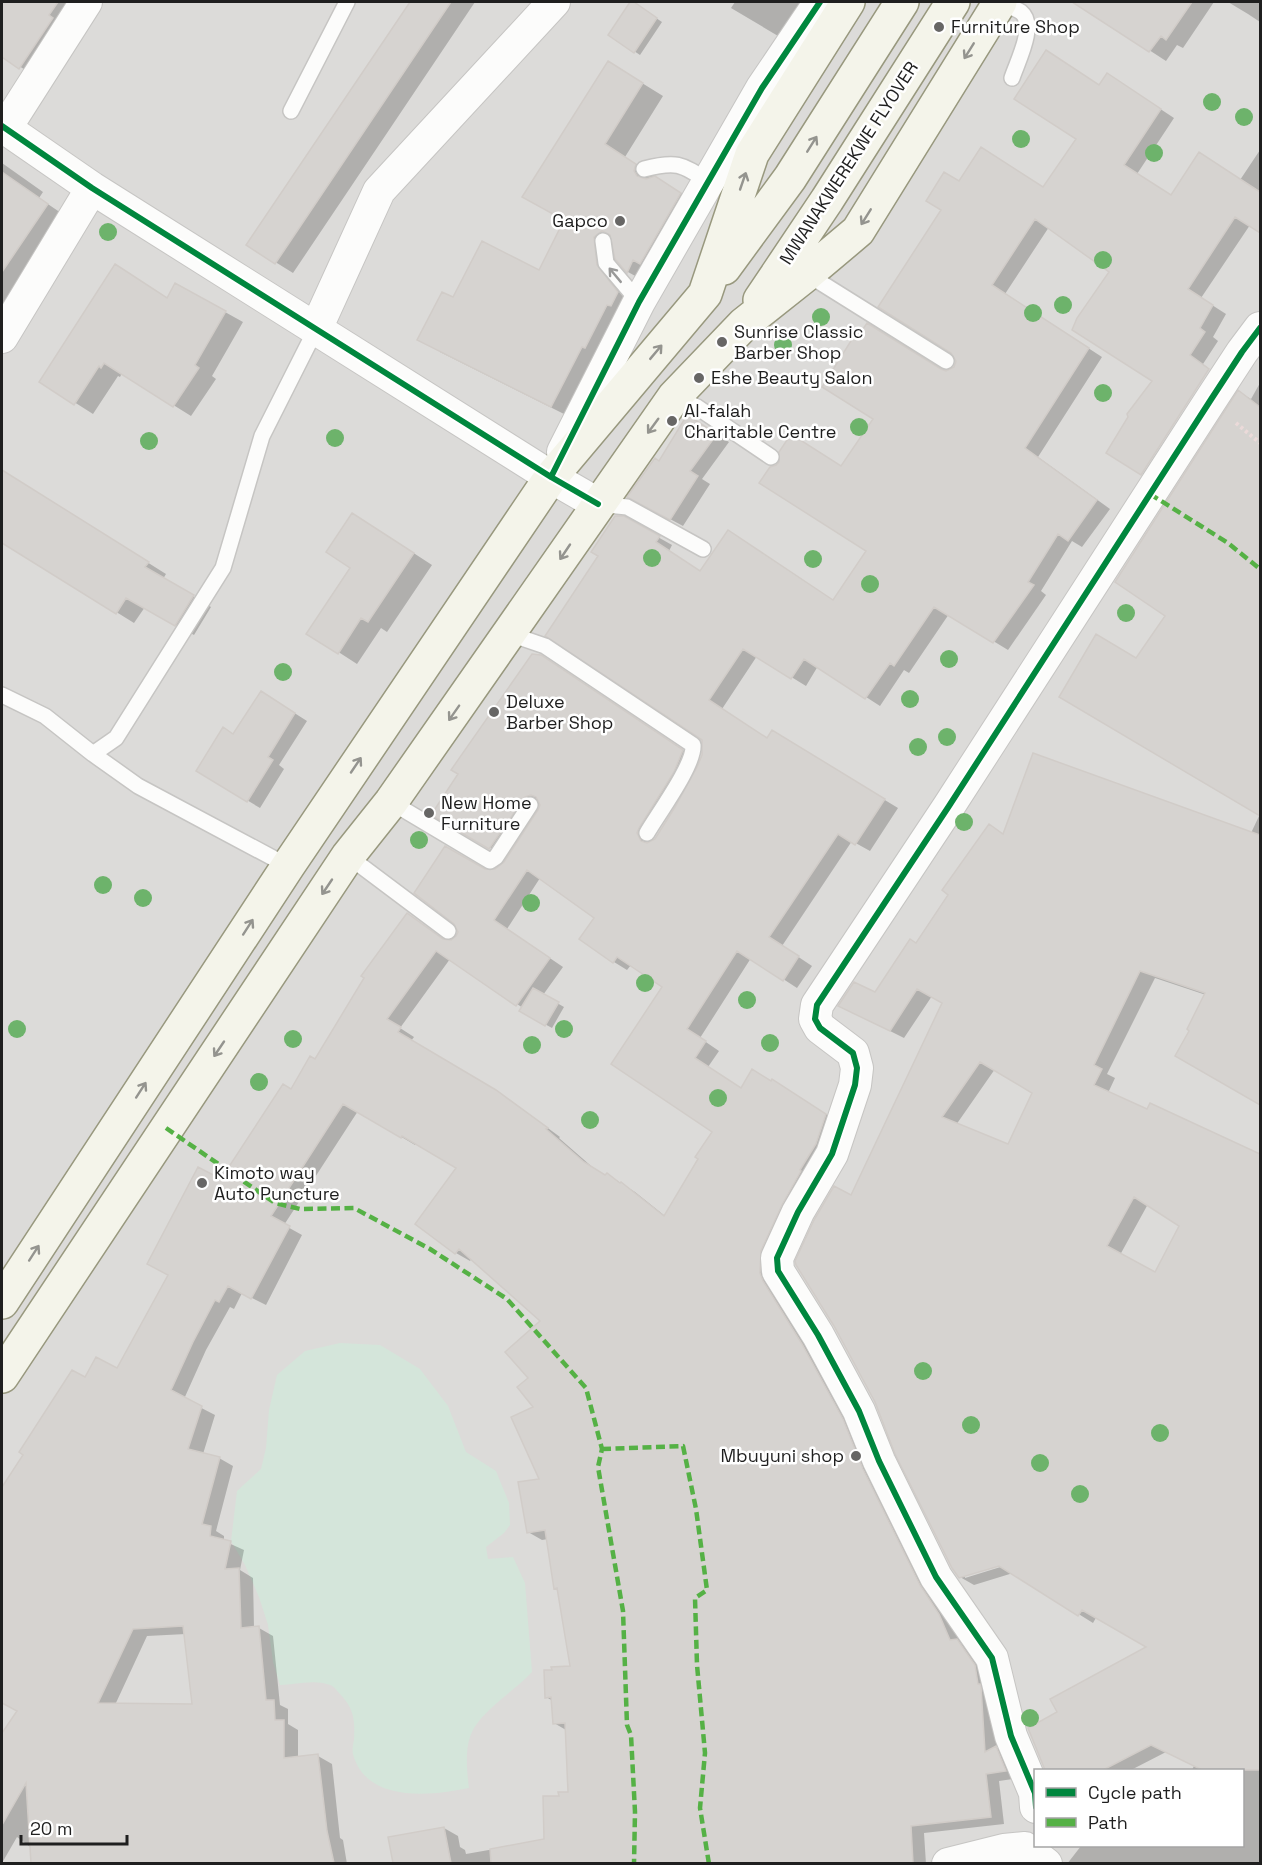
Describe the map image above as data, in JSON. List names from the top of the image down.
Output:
{
  "streets": {
    "main road": ["MWANAKWEREKWE FLYOVER"]
  },
  "places": [
    "Furniture Shop",
    "Gapco",
    "Sunrise Classic Barber Shop",
    "Eshe Beauty Salon",
    "Al-falah Charitable Centre",
    "Deluxe Barber Shop",
    "New Home Furniture",
    "Kimoto way Auto Puncture",
    "Mbuyuni shop"
  ],
  "legend": ["Cycle path", "Path"],
  "scale_bar": "20 m"
}
